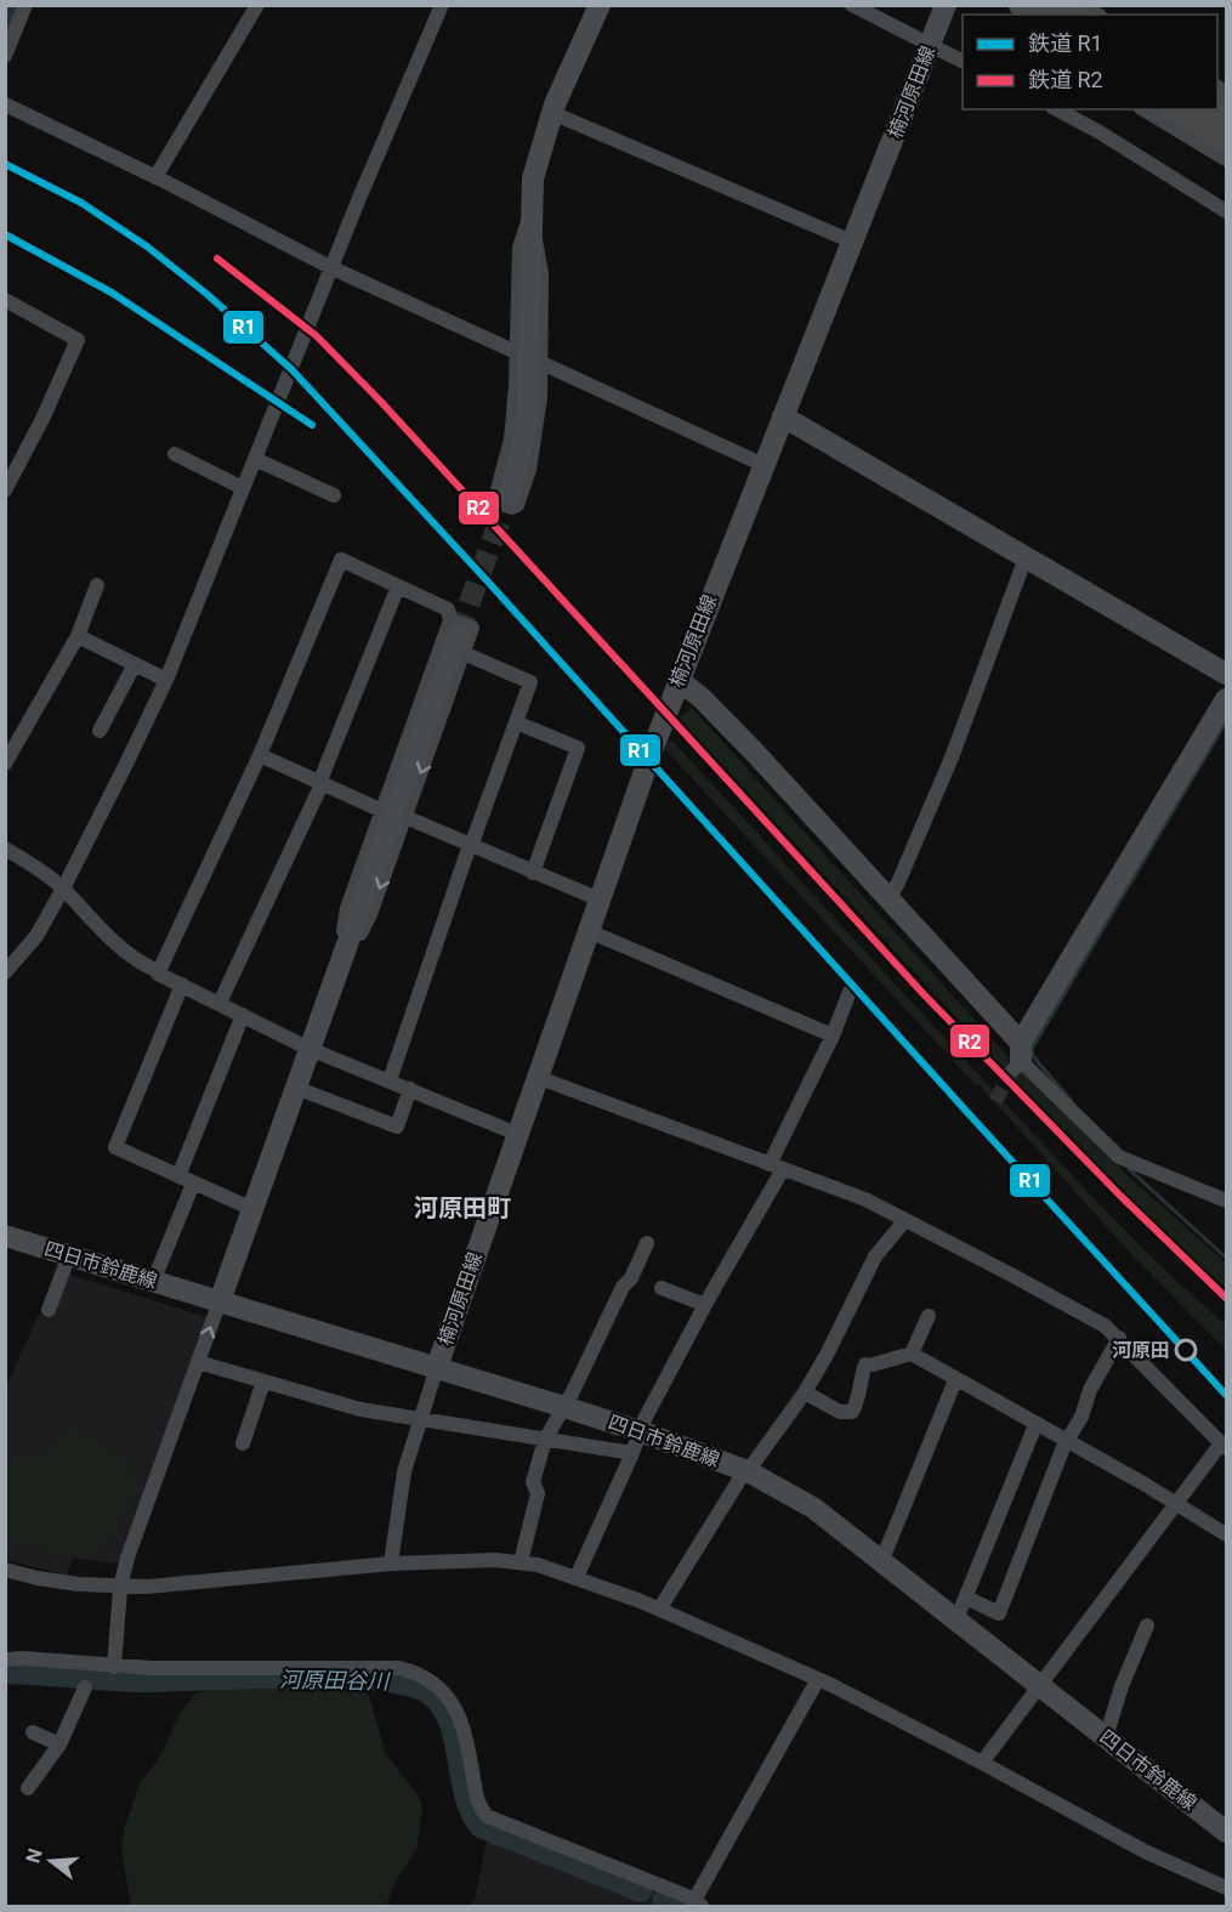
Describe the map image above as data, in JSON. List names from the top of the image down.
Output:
{
  "streets": {
    "main road": ["楠河原田線", "四日市鈴鹿線"]
  },
  "crossings": [
    ["楠河原田線", "四日市鈴鹿線"]
  ],
  "districts": ["河原田町"],
  "water": ["河原田谷川"],
  "places": ["河原田"],
  "lines": ["rail line R1", "rail line R2"],
  "legend": ["鉄道 R1", "鉄道 R2"],
  "north": "left"
}
